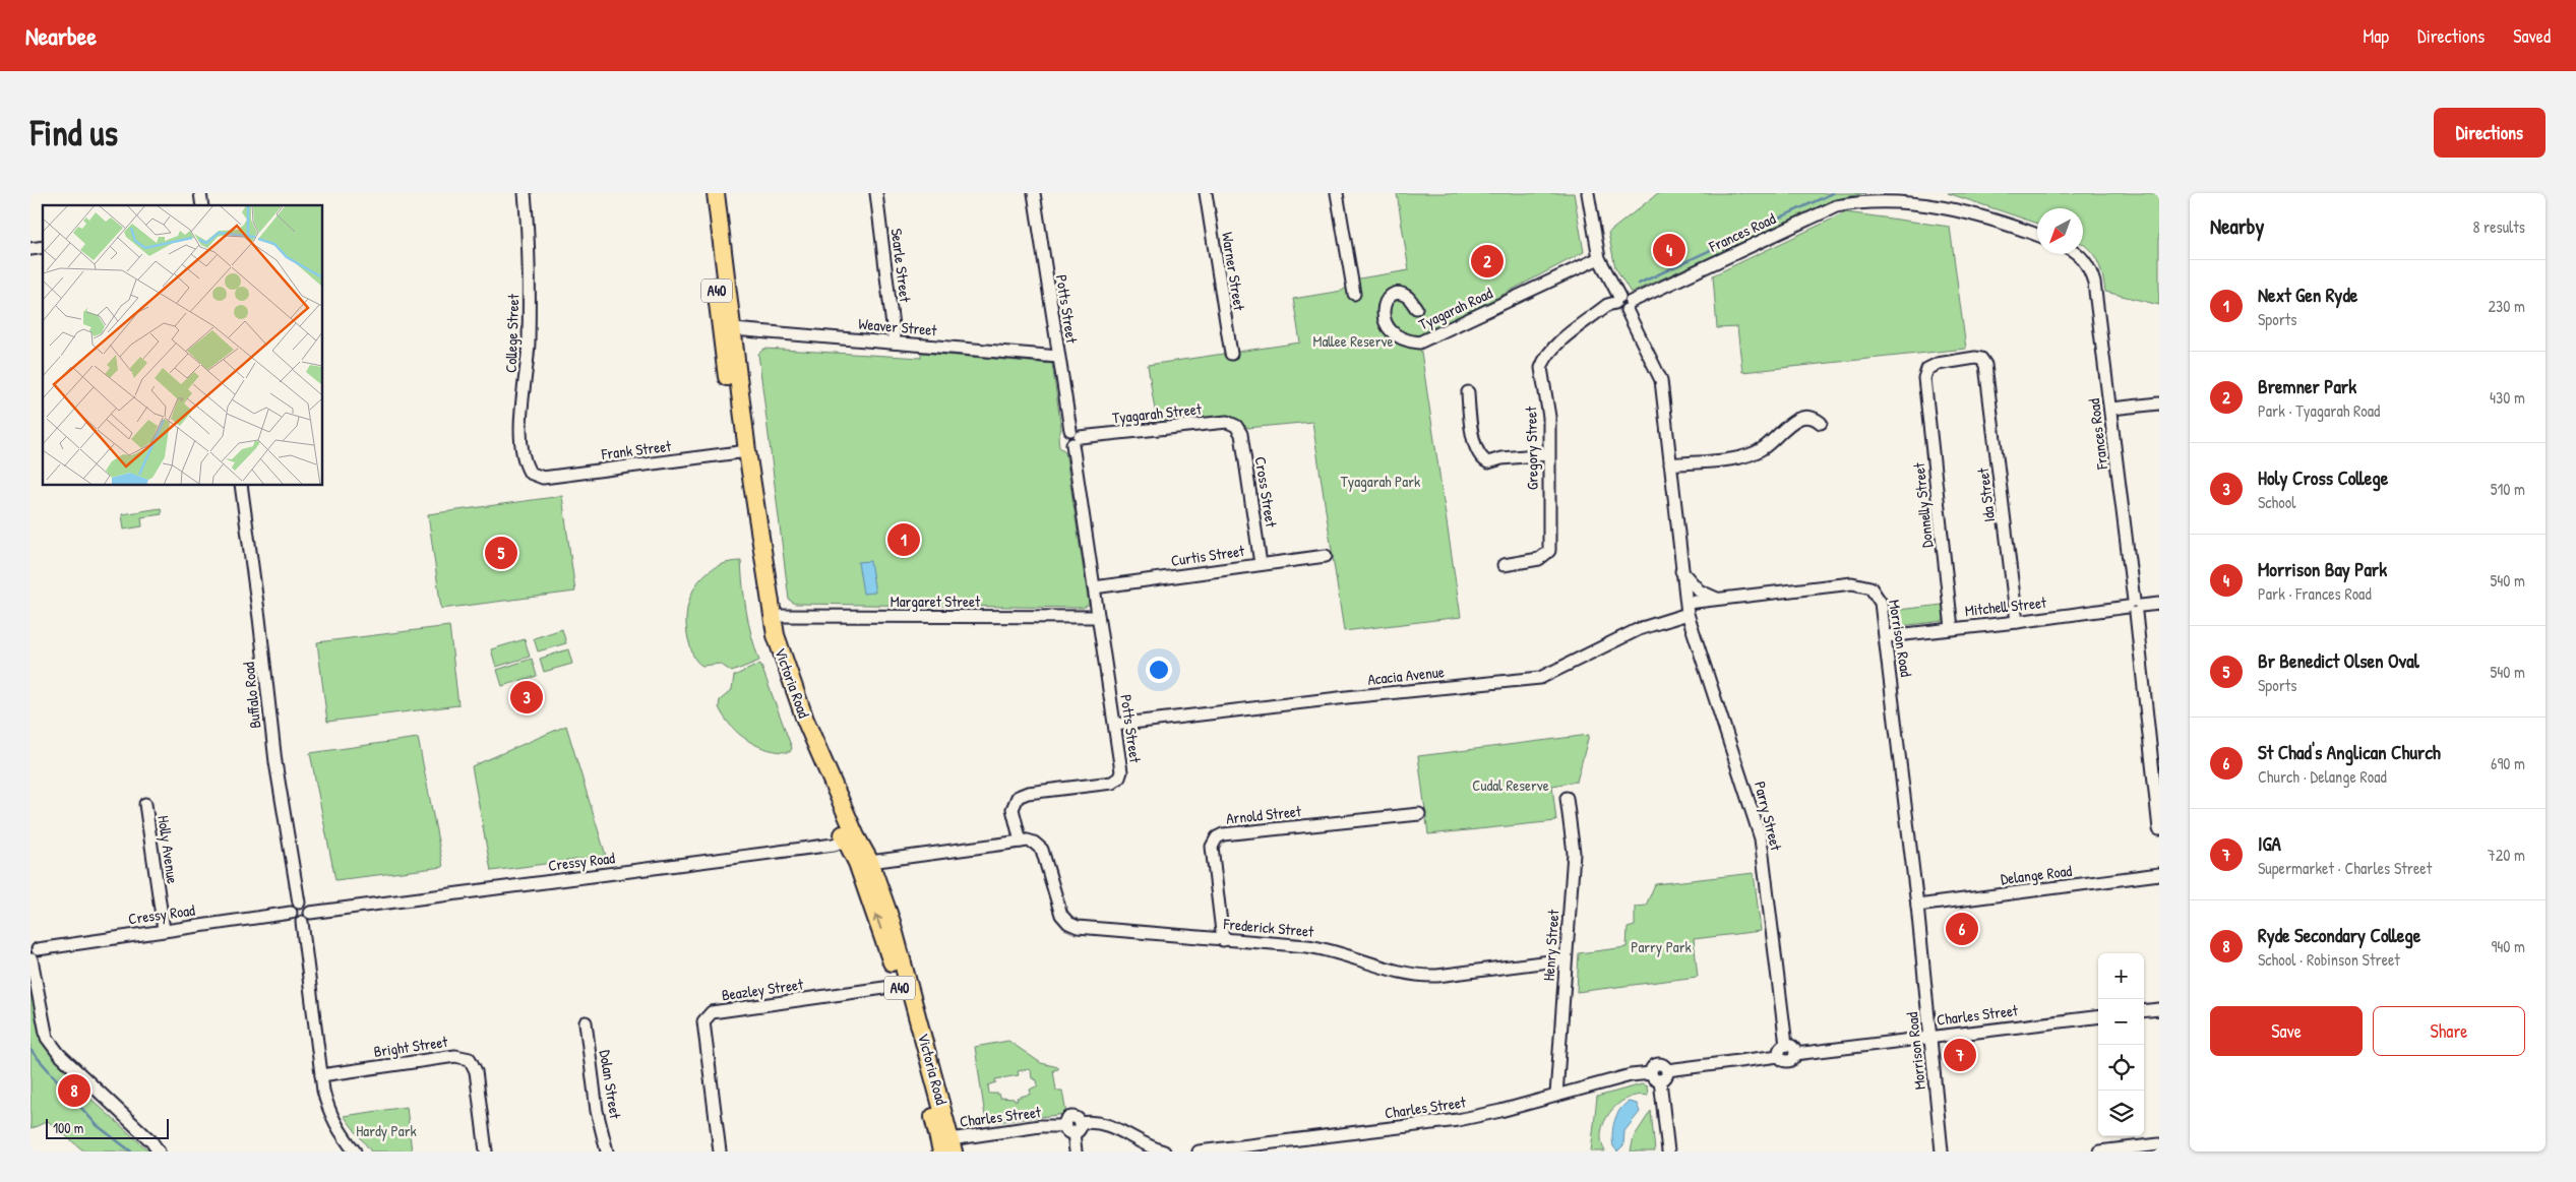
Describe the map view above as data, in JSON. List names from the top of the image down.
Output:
{
  "streets": {
    "highway": ["A40", "Victoria Road"],
    "street": [
      "Frances Road",
      "Searle Street",
      "Warner Street",
      "Potts Street",
      "Tyagarah Road",
      "Weaver Street",
      "College Street",
      "Tyagarah Street",
      "Gregory Street",
      "Frank Street",
      "Cross Street",
      "Ida Street",
      "Donnelly Street",
      "Curtis Street",
      "Margaret Street",
      "Mitchell Street",
      "Morrison Road",
      "Acacia Avenue",
      "Buffalo Road",
      "Arnold Street",
      "Parry Street",
      "Holly Avenue",
      "Cressy Road",
      "Delange Road",
      "Frederick Street",
      "Henry Street",
      "Beazley Street",
      "Charles Street",
      "Bright Street",
      "Dolan Street"
    ]
  },
  "crossings": [
    ["Frances Road", "Gregory Street"],
    ["Frances Road", "Mitchell Street"],
    ["Searle Street", "Weaver Street"],
    ["Potts Street", "Weaver Street"],
    ["Potts Street", "Tyagarah Street"],
    ["Potts Street", "Curtis Street"],
    ["Potts Street", "Margaret Street"],
    ["Potts Street", "Acacia Avenue"],
    ["Potts Street", "Frederick Street"],
    ["Weaver Street", "Victoria Road"],
    ["College Street", "Frank Street"],
    ["Tyagarah Street", "Cross Street"],
    ["Frank Street", "Victoria Road"],
    ["Cross Street", "Curtis Street"],
    ["Ida Street", "Donnelly Street"],
    ["Ida Street", "Mitchell Street"],
    ["Donnelly Street", "Mitchell Street"],
    ["Margaret Street", "Victoria Road"],
    ["Mitchell Street", "Morrison Road"],
    ["Morrison Road", "Acacia Avenue"],
    ["Morrison Road", "Parry Street"],
    ["Morrison Road", "Delange Road"],
    ["Morrison Road", "Charles Street"],
    ["Acacia Avenue", "Parry Street"],
    ["Victoria Road", "Cressy Road"],
    ["Victoria Road", "Beazley Street"],
    ["Victoria Road", "Charles Street"],
    ["Buffalo Road", "Cressy Road"],
    ["Arnold Street", "Frederick Street"],
    ["Parry Street", "Charles Street"],
    ["Holly Avenue", "Cressy Road"],
    ["Frederick Street", "Henry Street"],
    ["Henry Street", "Charles Street"]
  ],
  "parks": [
    "Mallee Reserve",
    "Tyagarah Park",
    "Cudal Reserve",
    "Parry Park",
    "Hardy Park"
  ],
  "scale_bar": "100 m",
  "north": "bottom left",
  "page": {
    "header": "Nearbee",
    "nav": ["Map", "Directions", "Saved"],
    "buttons": [
      "Directions",
      ["Save", "Share"]
    ],
    "title": "Find us",
    "heading": ["Nearby", "8 results"],
    "pins": [
      "4",
      "2",
      "1",
      "5",
      "3",
      "6",
      "7",
      "8"
    ],
    "list": [
      {
        "mark": "1",
        "name": "Next Gen Ryde",
        "note": "Sports",
        "value": "230 m"
      },
      {
        "mark": "2",
        "name": "Bremner Park",
        "note": "Park · Tyagarah Road",
        "value": "430 m"
      },
      {
        "mark": "3",
        "name": "Holy Cross College",
        "note": "School",
        "value": "510 m"
      },
      {
        "mark": "4",
        "name": "Morrison Bay Park",
        "note": "Park · Frances Road",
        "value": "540 m"
      },
      {
        "mark": "5",
        "name": "Br Benedict Olsen Oval",
        "note": "Sports",
        "value": "540 m"
      },
      {
        "mark": "6",
        "name": "St Chad's Anglican Church",
        "note": "Church · Delange Road",
        "value": "690 m"
      },
      {
        "mark": "7",
        "name": "IGA",
        "note": "Supermarket · Charles Street",
        "value": "720 m"
      },
      {
        "mark": "8",
        "name": "Ryde Secondary College",
        "note": "School · Robinson Street",
        "value": "940 m"
      }
    ],
    "map_buttons": ["+", "−"],
    "scale": "100 m"
  }
}
